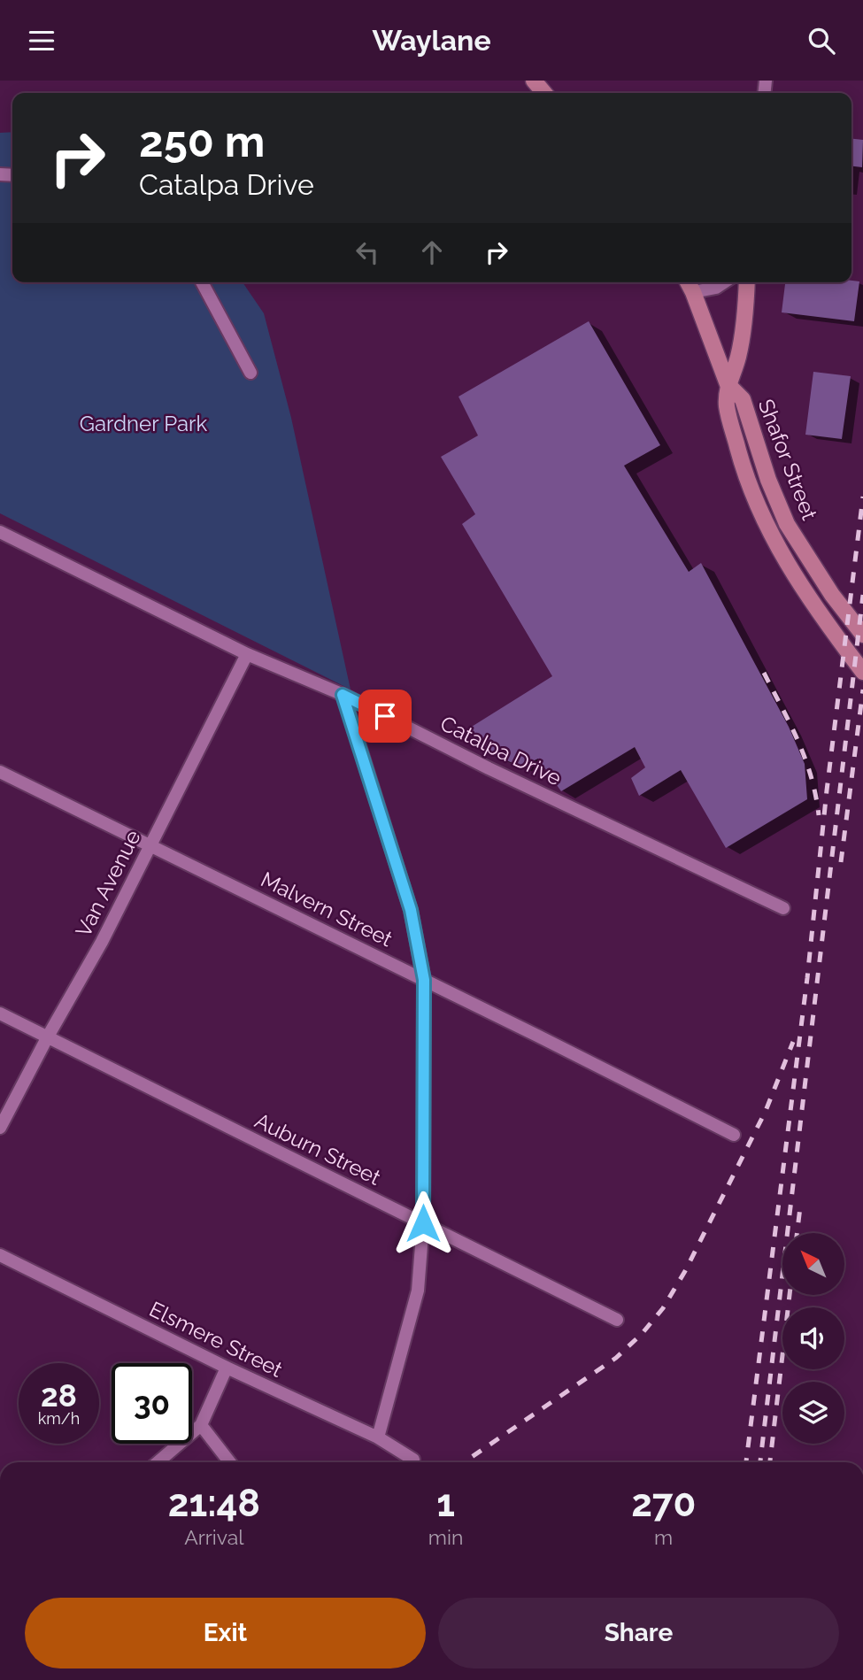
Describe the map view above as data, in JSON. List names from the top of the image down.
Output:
{
  "streets": {
    "main road": ["Shafor Street"],
    "street": [
      "Catalpa Drive",
      "Van Avenue",
      "Malvern Street",
      "Auburn Street",
      "Elsmere Street"
    ]
  },
  "crossings": [
    ["Catalpa Drive", "Van Avenue"],
    ["Van Avenue", "Malvern Street"],
    ["Van Avenue", "Auburn Street"]
  ],
  "parks": ["Gardner Park"],
  "north": "top left",
  "page": {
    "header": "Waylane",
    "turn": ["250 m", "Catalpa Drive"],
    "speed": "28 km/h",
    "limit": "30",
    "eta": [
      "21:48",
      "Arrival",
      "1",
      "min",
      "270",
      "m"
    ],
    "buttons": ["Exit", "Share"]
  }
}
